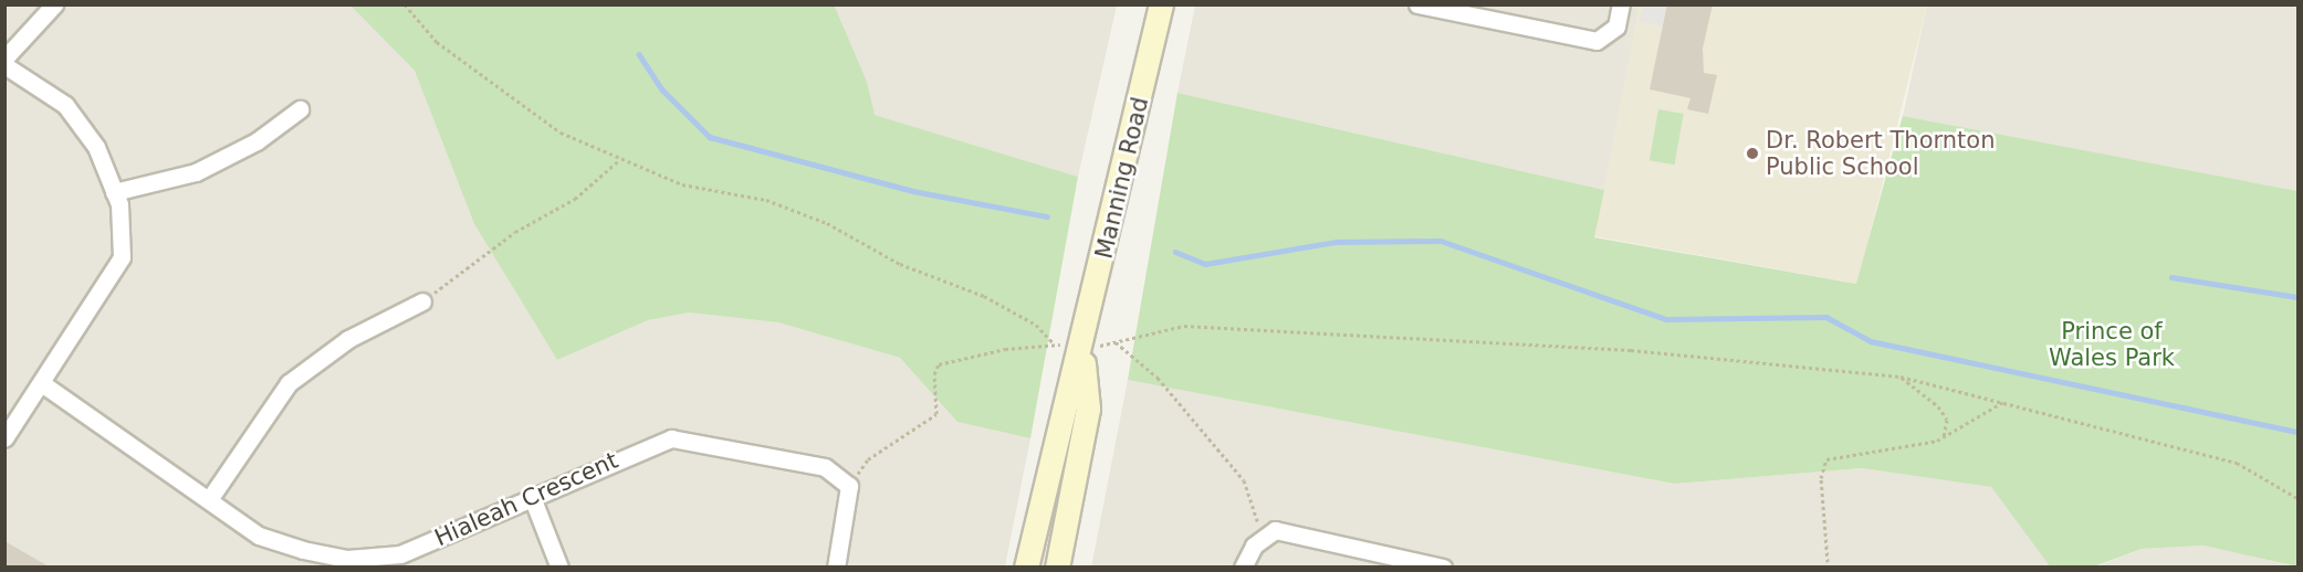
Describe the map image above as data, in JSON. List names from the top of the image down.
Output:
{
  "streets": {
    "main road": ["Manning Road"],
    "street": ["Hialeah Crescent"]
  },
  "parks": ["Prince of Wales Park"],
  "places": ["Dr. Robert Thornton Public School"]
}
